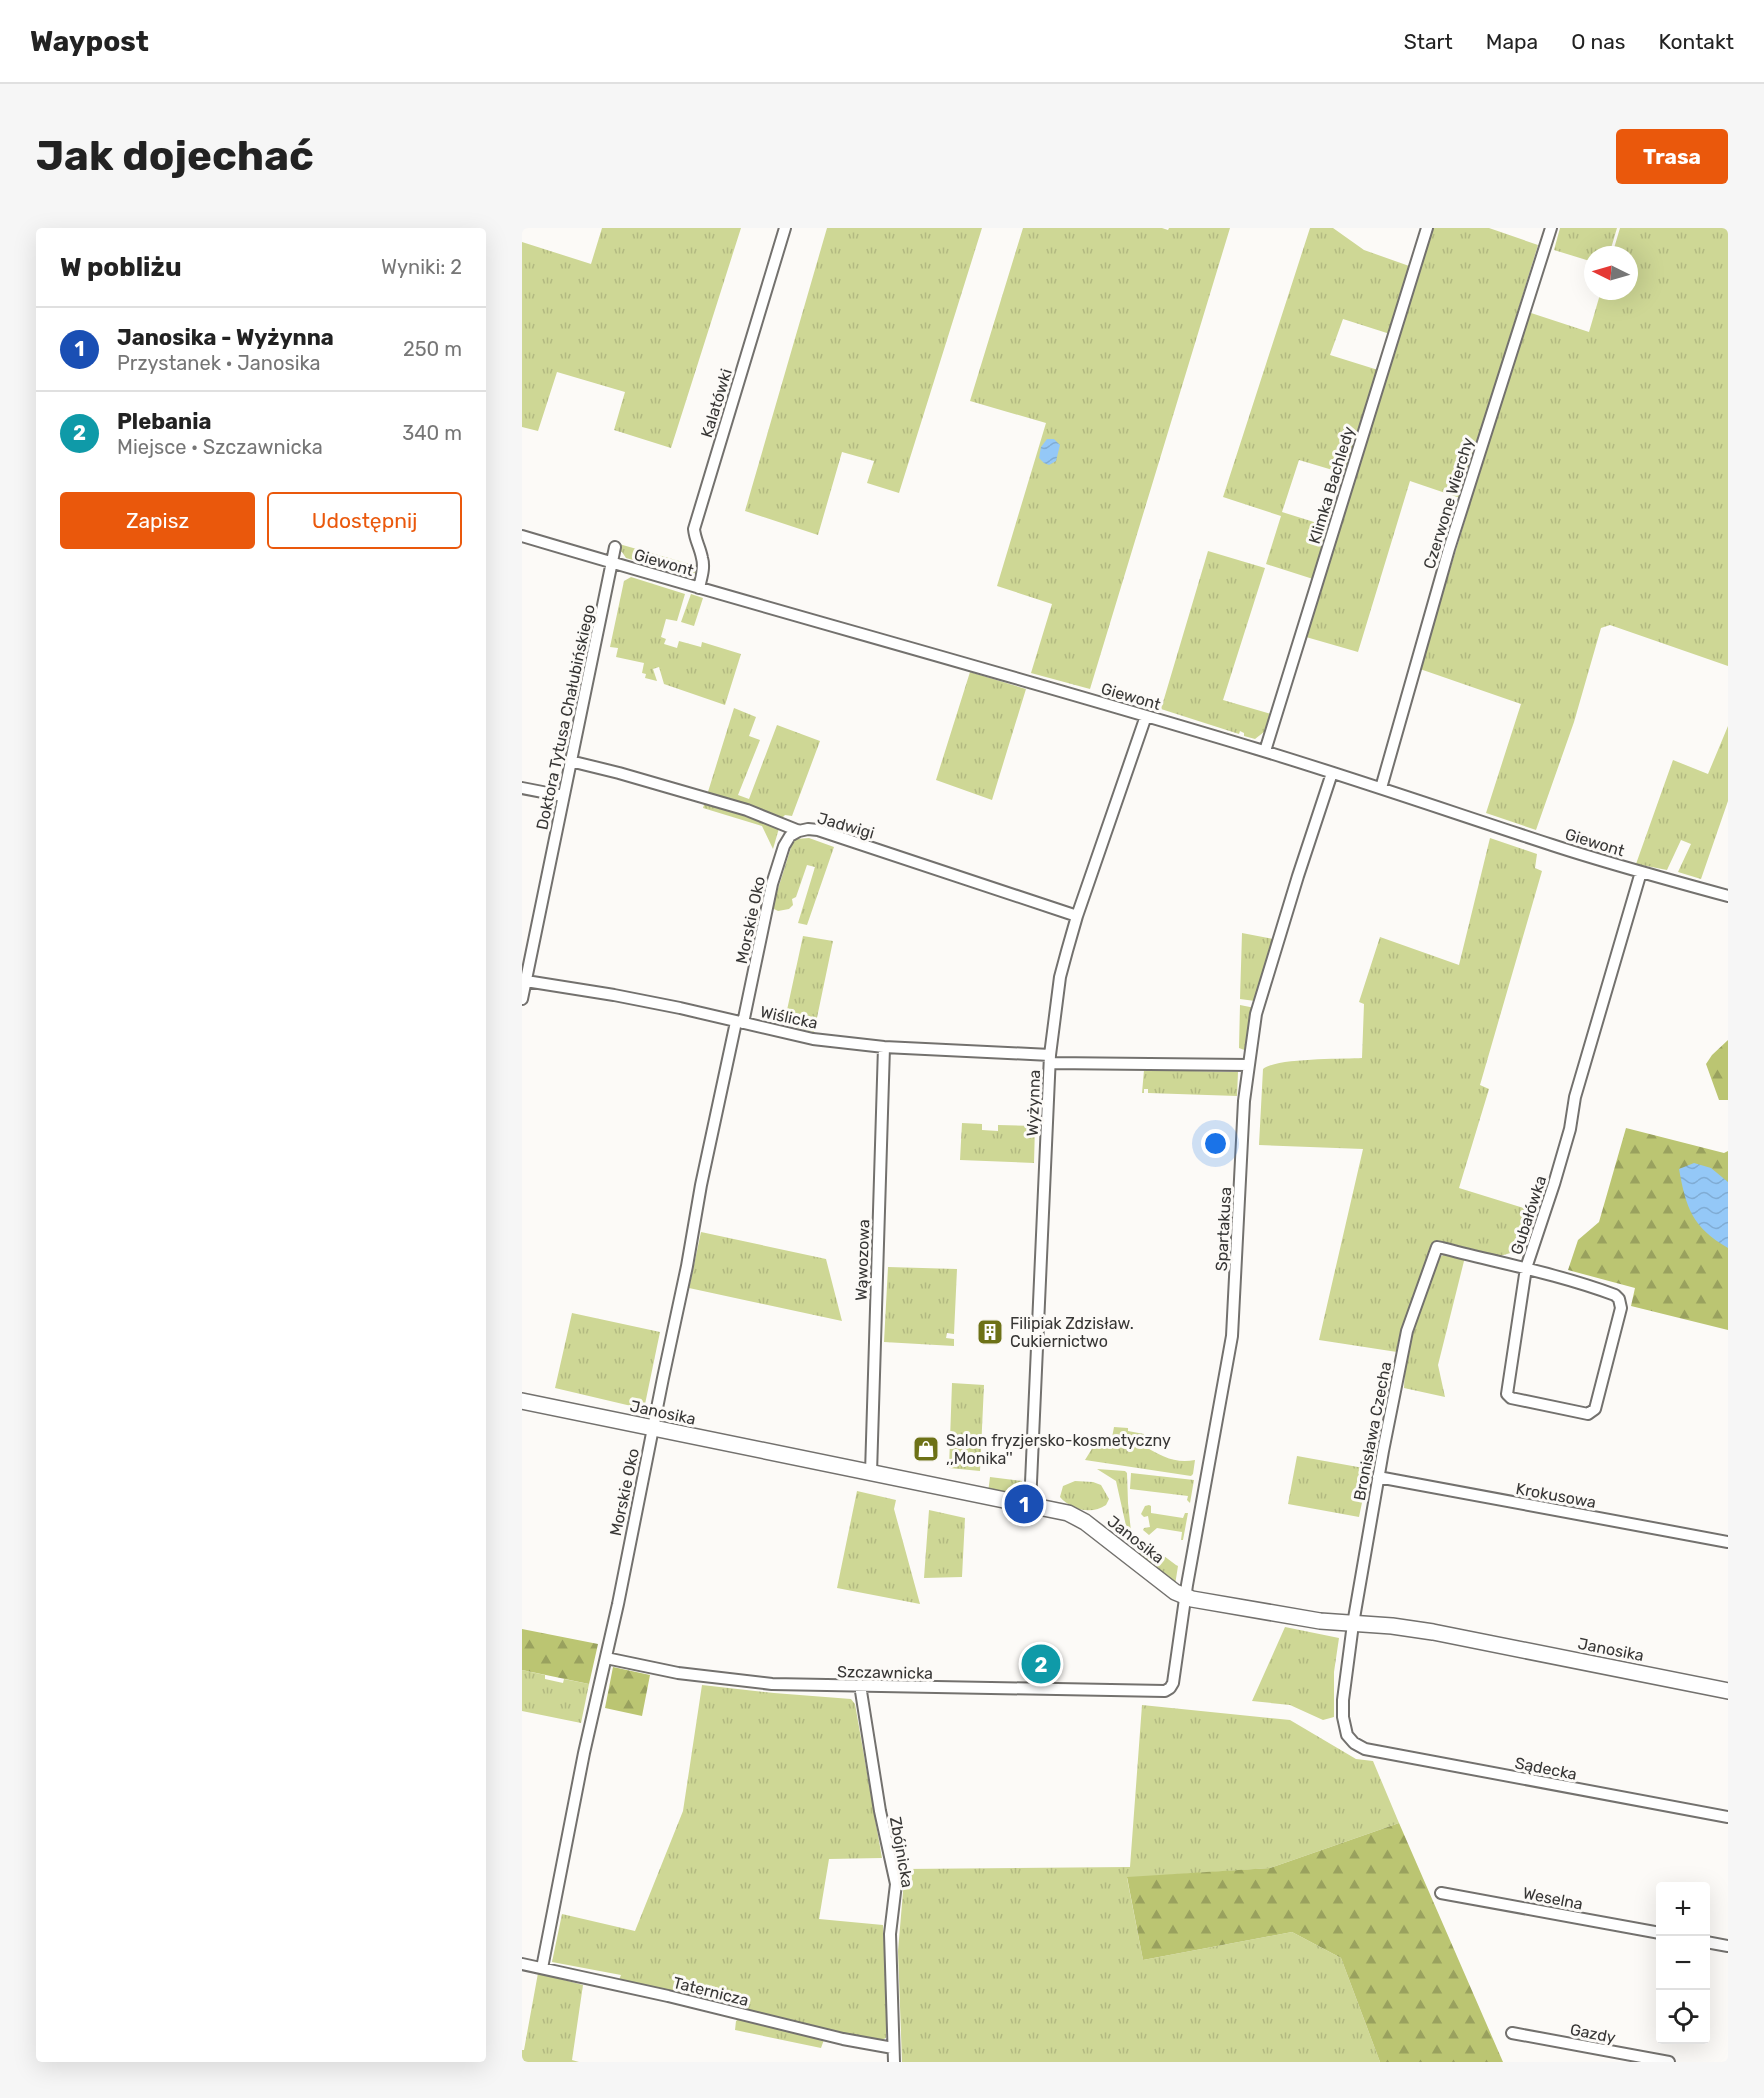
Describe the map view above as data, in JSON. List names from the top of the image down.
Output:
{
  "streets": {
    "street": [
      "Kalatówki",
      "Klimka Bachledy",
      "Czerwone Wierchy",
      "Giewont",
      "Doktora Tytusa Chałubińskiego",
      "Jadwigi",
      "Morskie Oko",
      "Wiślicka",
      "Wyżynna",
      "Gubałówka",
      "Spartakusa",
      "Wąwozowa",
      "Janosika",
      "Bronisława Czecha",
      "Krokusowa",
      "Szczawnicka",
      "Sądecka",
      "Zbójnicka",
      "Weselna",
      "Taternicza",
      "Gazdy"
    ]
  },
  "crossings": [
    ["Kalatówki", "Giewont"],
    ["Klimka Bachledy", "Giewont"],
    ["Czerwone Wierchy", "Giewont"],
    ["Giewont", "Doktora Tytusa Chałubińskiego"],
    ["Giewont", "Wyżynna"],
    ["Giewont", "Gubałówka"],
    ["Giewont", "Spartakusa"],
    ["Doktora Tytusa Chałubińskiego", "Jadwigi"],
    ["Doktora Tytusa Chałubińskiego", "Wiślicka"],
    ["Jadwigi", "Morskie Oko"],
    ["Jadwigi", "Wyżynna"],
    ["Morskie Oko", "Wiślicka"],
    ["Morskie Oko", "Janosika"],
    ["Morskie Oko", "Szczawnicka"],
    ["Morskie Oko", "Taternicza"],
    ["Wiślicka", "Wyżynna"],
    ["Wiślicka", "Spartakusa"],
    ["Wiślicka", "Wąwozowa"],
    ["Wyżynna", "Janosika"],
    ["Gubałówka", "Bronisława Czecha"],
    ["Spartakusa", "Janosika"],
    ["Spartakusa", "Szczawnicka"],
    ["Wąwozowa", "Janosika"],
    ["Janosika", "Bronisława Czecha"],
    ["Bronisława Czecha", "Krokusowa"],
    ["Bronisława Czecha", "Sądecka"],
    ["Szczawnicka", "Zbójnicka"],
    ["Zbójnicka", "Taternicza"]
  ],
  "places": {
    "building": ["Filipiak Zdzisław. Cukiernictwo"],
    "shop": ["Salon fryzjersko-kosmetyczny ,,Monika''"]
  },
  "north": "left",
  "page": {
    "header": "Waypost",
    "nav": [
      "Start",
      "Mapa",
      "O nas",
      "Kontakt"
    ],
    "buttons": [
      "Trasa",
      ["Zapisz", "Udostępnij"]
    ],
    "title": "Jak dojechać",
    "heading": ["W pobliżu", "Wyniki: 2"],
    "list": [
      {
        "mark": "1",
        "name": "Janosika - Wyżynna",
        "note": "Przystanek · Janosika",
        "value": "250 m"
      },
      {
        "mark": "2",
        "name": "Plebania",
        "note": "Miejsce · Szczawnicka",
        "value": "340 m"
      }
    ],
    "pins": ["1", "2"],
    "map_buttons": ["+", "−"]
  }
}
